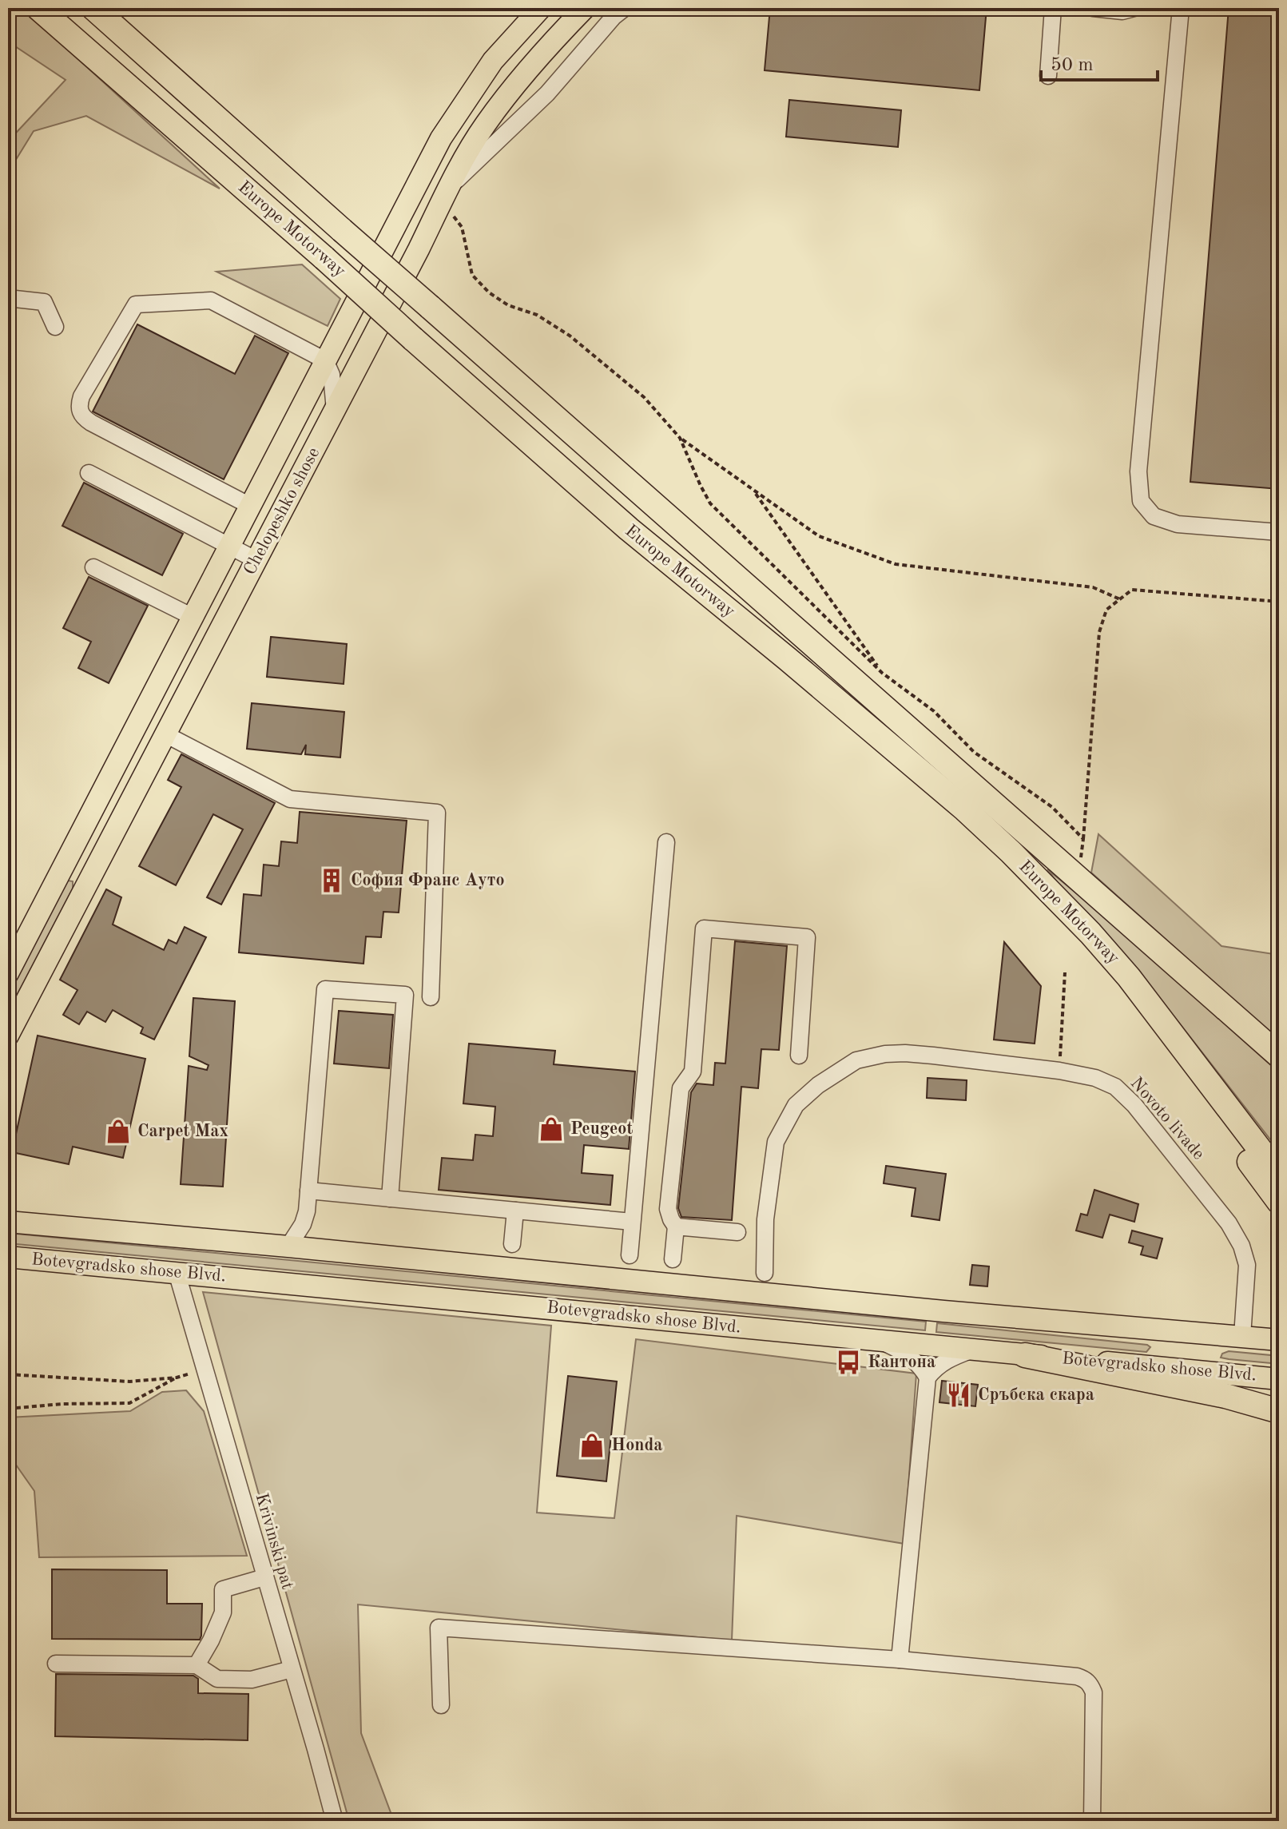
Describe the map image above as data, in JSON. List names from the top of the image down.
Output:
{
  "streets": {
    "highway": ["Europe Motorway"],
    "main road": ["Chelopeshko shose", "Botevgradsko shose Blvd."],
    "street": ["Novoto livade", "Krivinski pat"]
  },
  "crossings": [
    ["Novoto livade", "Botevgradsko shose Blvd."],
    ["Botevgradsko shose Blvd.", "Krivinski pat"]
  ],
  "places": {
    "building": ["София Франс Ауто"],
    "shop": ["Peugeot", "Carpet Max", "Honda"],
    "bus stop": ["Кантона"],
    "restaurant": ["Сръбска скара"]
  },
  "scale_bar": "50 m"
}
